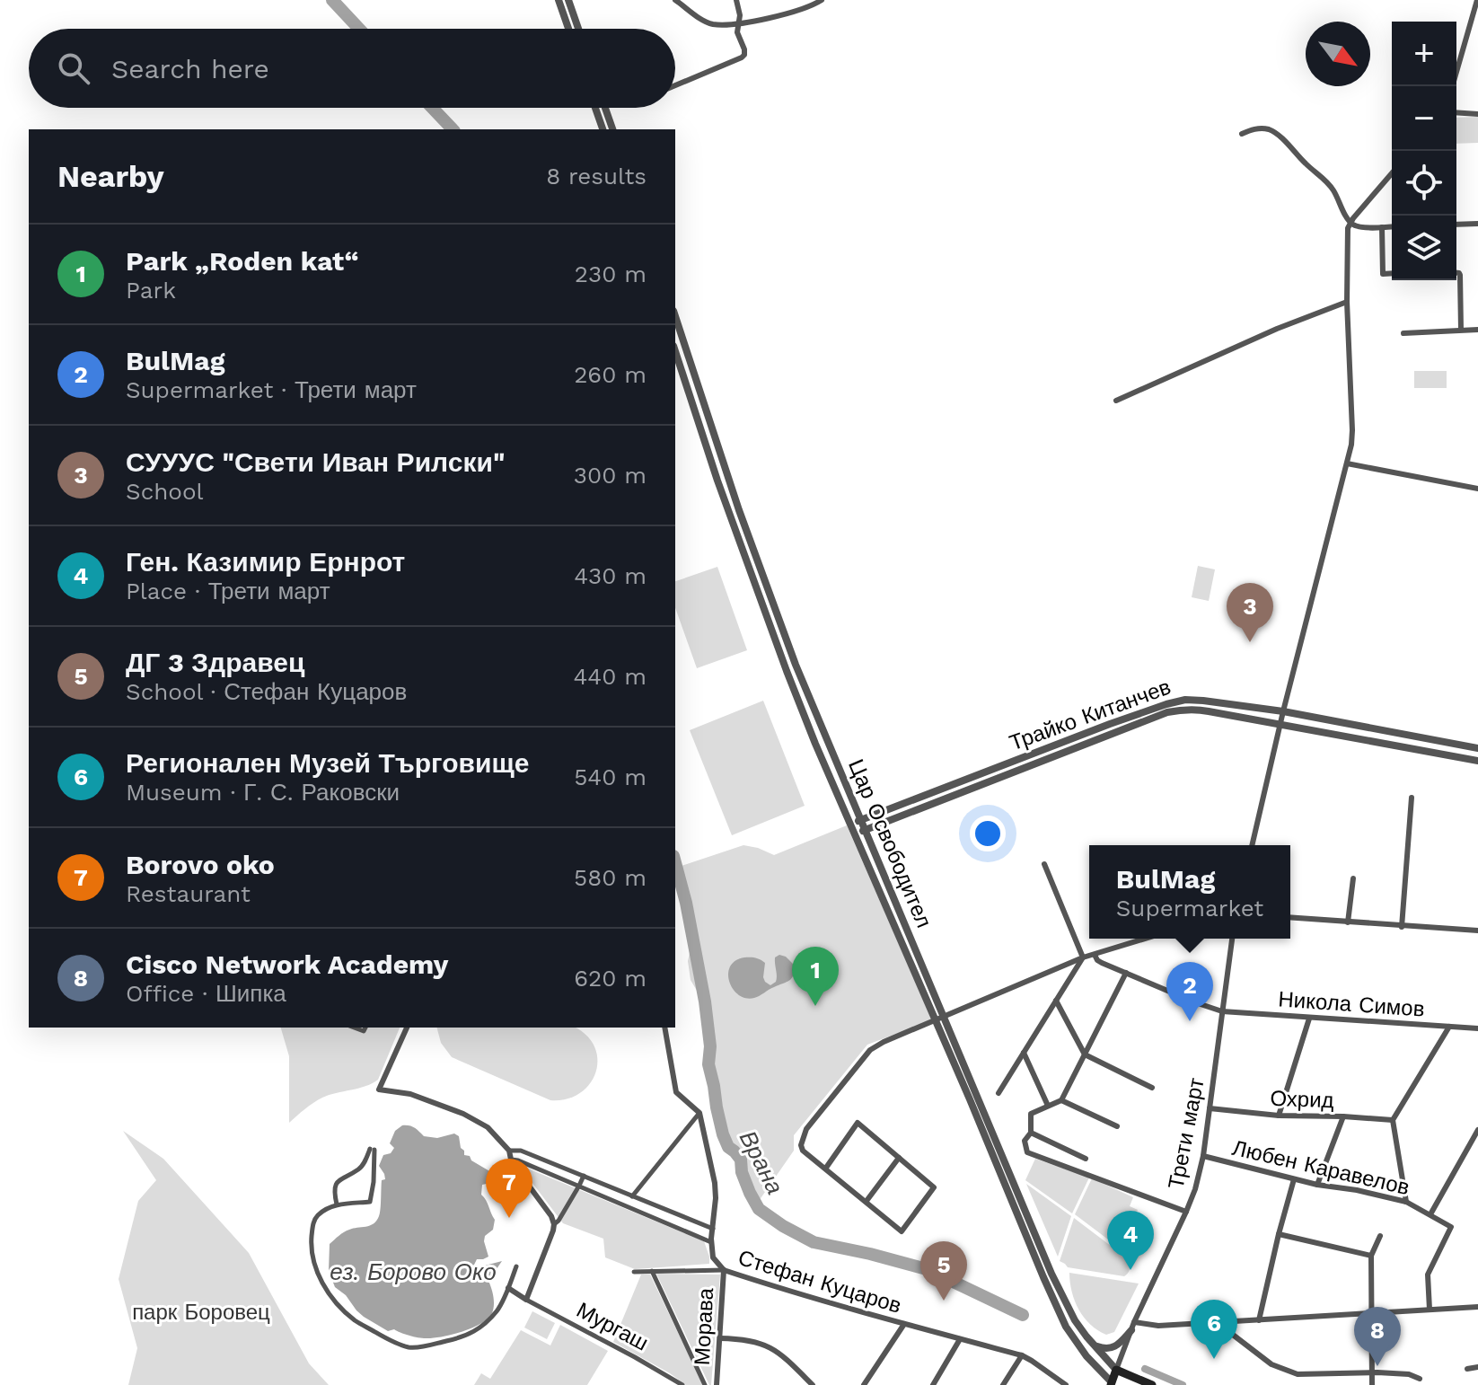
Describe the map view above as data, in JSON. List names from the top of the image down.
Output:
{
  "streets": {
    "street": [
      "Трайко Китанчев",
      "Цар Освободител",
      "Никола Симов",
      "Охрид",
      "Трети март",
      "Любен Каравелов",
      "Стефан Куцаров",
      "Мургаш",
      "Морава"
    ]
  },
  "crossings": [
    ["Трайко Китанчев", "Цар Освободител"],
    ["Цар Освободител", "Трети март"],
    ["Никола Симов", "Трети март"],
    ["Охрид", "Трети март"],
    ["Трети март", "Любен Каравелов"],
    ["Стефан Куцаров", "Морава"]
  ],
  "water": ["Врана", "ез. Борово Око"],
  "parks": ["парк Боровец"],
  "north": "bottom right",
  "page": {
    "map_buttons": ["+", "−"],
    "search": "Search here",
    "heading": ["Nearby", "8 results"],
    "list": [
      {
        "mark": "1",
        "name": "Park „Roden kat“",
        "note": "Park",
        "value": "230 m"
      },
      {
        "mark": "2",
        "name": "BulMag",
        "note": "Supermarket · Трети март",
        "value": "260 m"
      },
      {
        "mark": "3",
        "name": "СУУУС \"Свети Иван Рилски\"",
        "note": "School",
        "value": "300 m"
      },
      {
        "mark": "4",
        "name": "Ген. Казимир Ернрот",
        "note": "Place · Трети март",
        "value": "430 m"
      },
      {
        "mark": "5",
        "name": "ДГ 3 Здравец",
        "note": "School · Стефан Куцаров",
        "value": "440 m"
      },
      {
        "mark": "6",
        "name": "Регионален Музей Търговище",
        "note": "Museum · Г. С. Раковски",
        "value": "540 m"
      },
      {
        "mark": "7",
        "name": "Borovo oko",
        "note": "Restaurant",
        "value": "580 m"
      },
      {
        "mark": "8",
        "name": "Cisco Network Academy",
        "note": "Office · Шипка",
        "value": "620 m"
      }
    ],
    "pins": [
      "3",
      "1",
      "2",
      "7",
      "4",
      "5",
      "6",
      "8"
    ],
    "popup": ["BulMag", "Supermarket"]
  }
}
